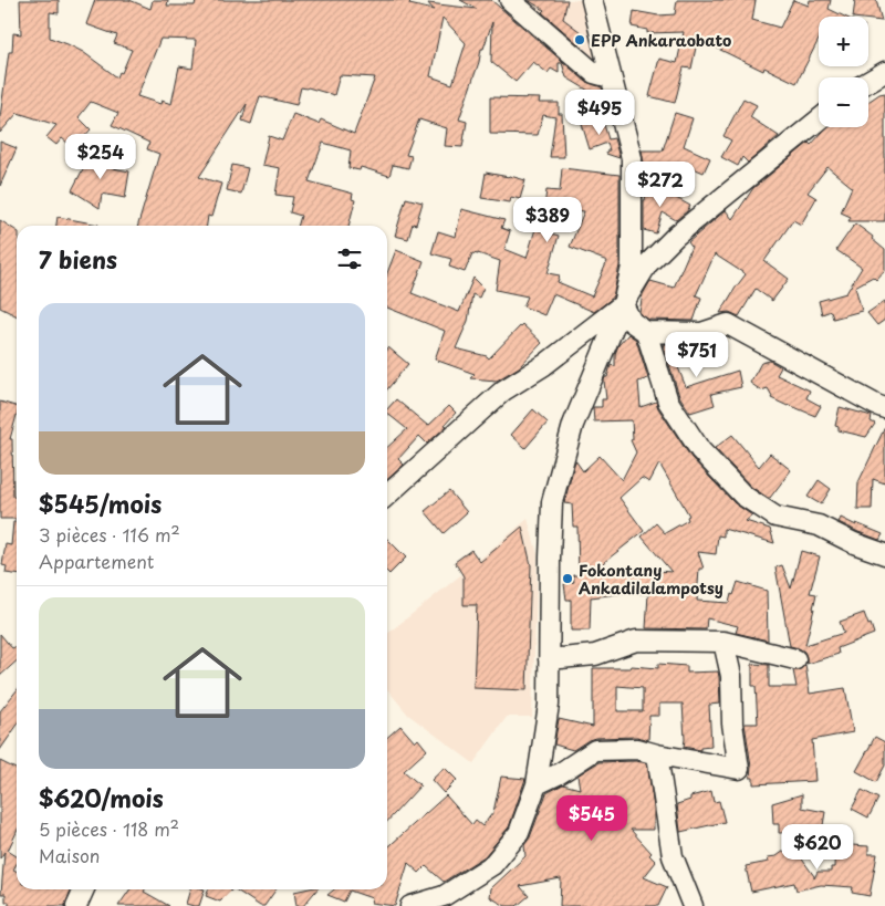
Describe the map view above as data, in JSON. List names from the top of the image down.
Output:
{
  "places": ["EPP Ankaraobato", "Fokontany Ankadilalampotsy"],
  "page": {
    "map_buttons": ["+", "−"],
    "price": [
      "$495",
      "$254",
      "$272",
      "$389",
      "$751",
      "$545",
      "$620"
    ],
    "heading": "7 biens",
    "list": [
      {
        "name": "$545/mois",
        "note": "3 pièces · 116 m² · Appartement"
      },
      {
        "name": "$620/mois",
        "note": "5 pièces · 118 m² · Maison"
      }
    ]
  }
}
